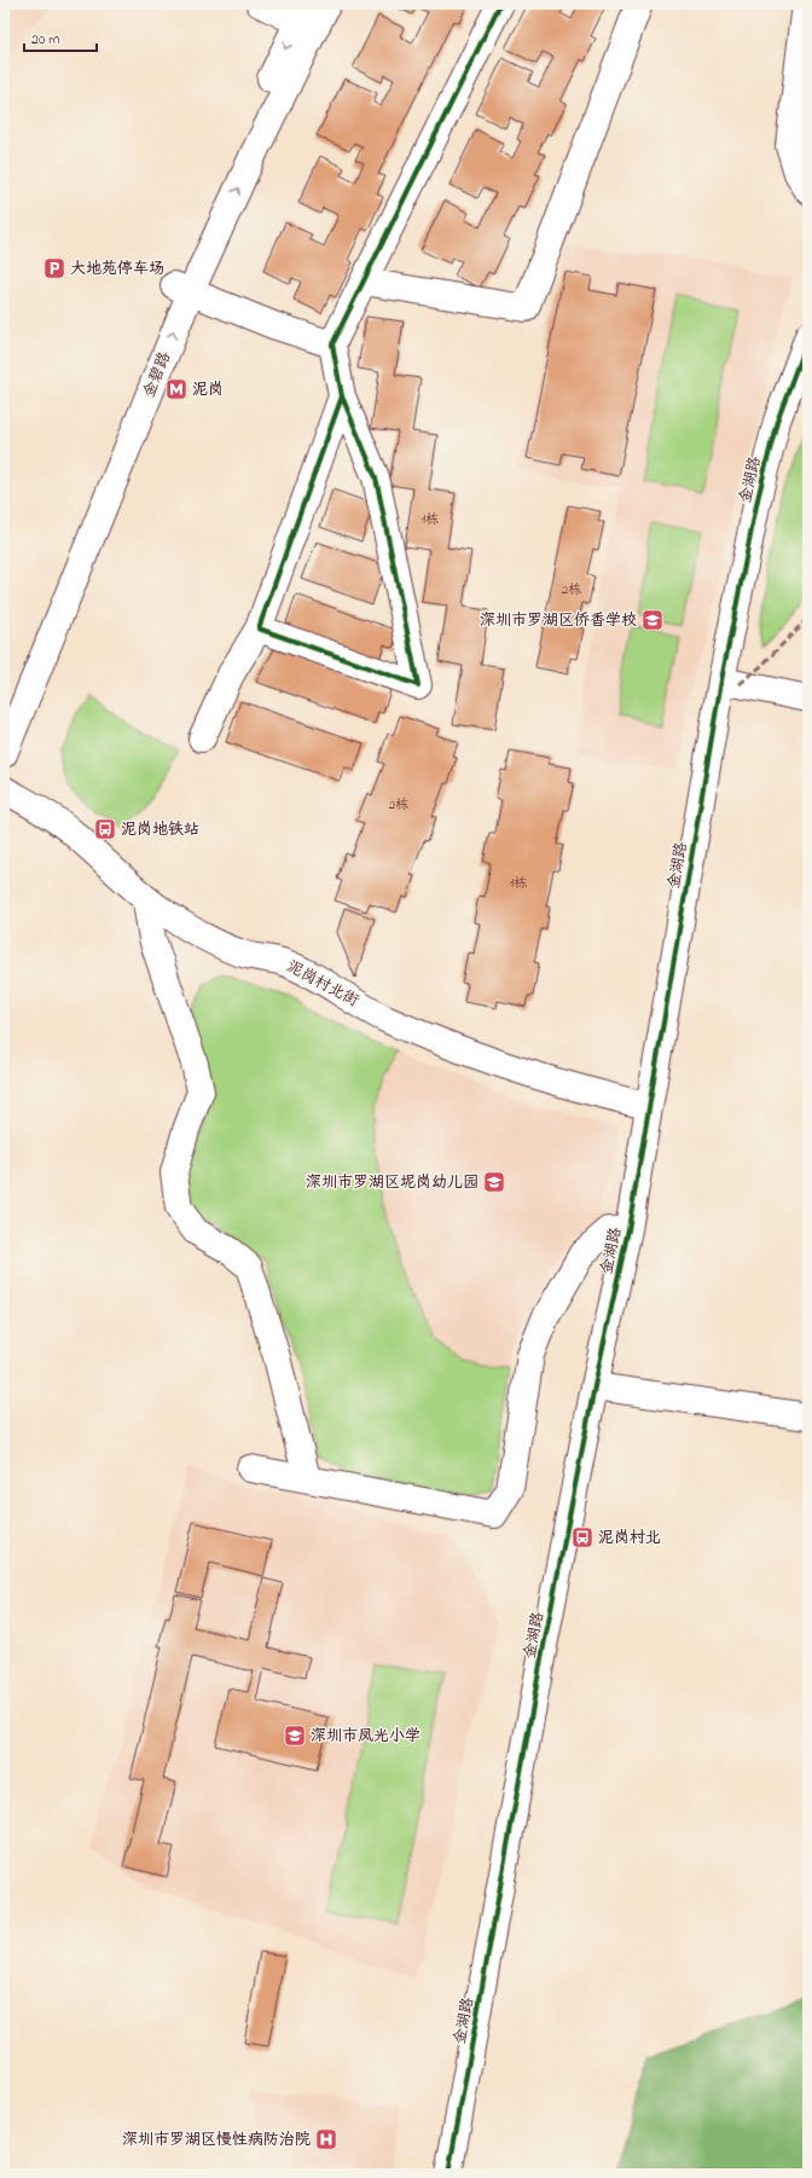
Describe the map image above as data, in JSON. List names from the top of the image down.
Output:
{
  "streets": {
    "street": ["金碧路", "金湖路", "泥岗村北街"]
  },
  "crossings": [
    ["金湖路", "泥岗村北街"]
  ],
  "places": {
    "parking": ["大地苑停车场"],
    "metro station": ["泥岗"],
    "school or university": ["深圳市罗湖区侨香学校", "深圳市罗湖区坭岗幼儿园", "深圳市凤光小学"],
    "bus stop": ["泥岗地铁站", "泥岗村北"],
    "hospital": ["深圳市罗湖区慢性病防治院"]
  },
  "house_numbers": [
    "1栋",
    "2栋",
    "2栋",
    "1栋"
  ],
  "scale_bar": "20 m"
}
